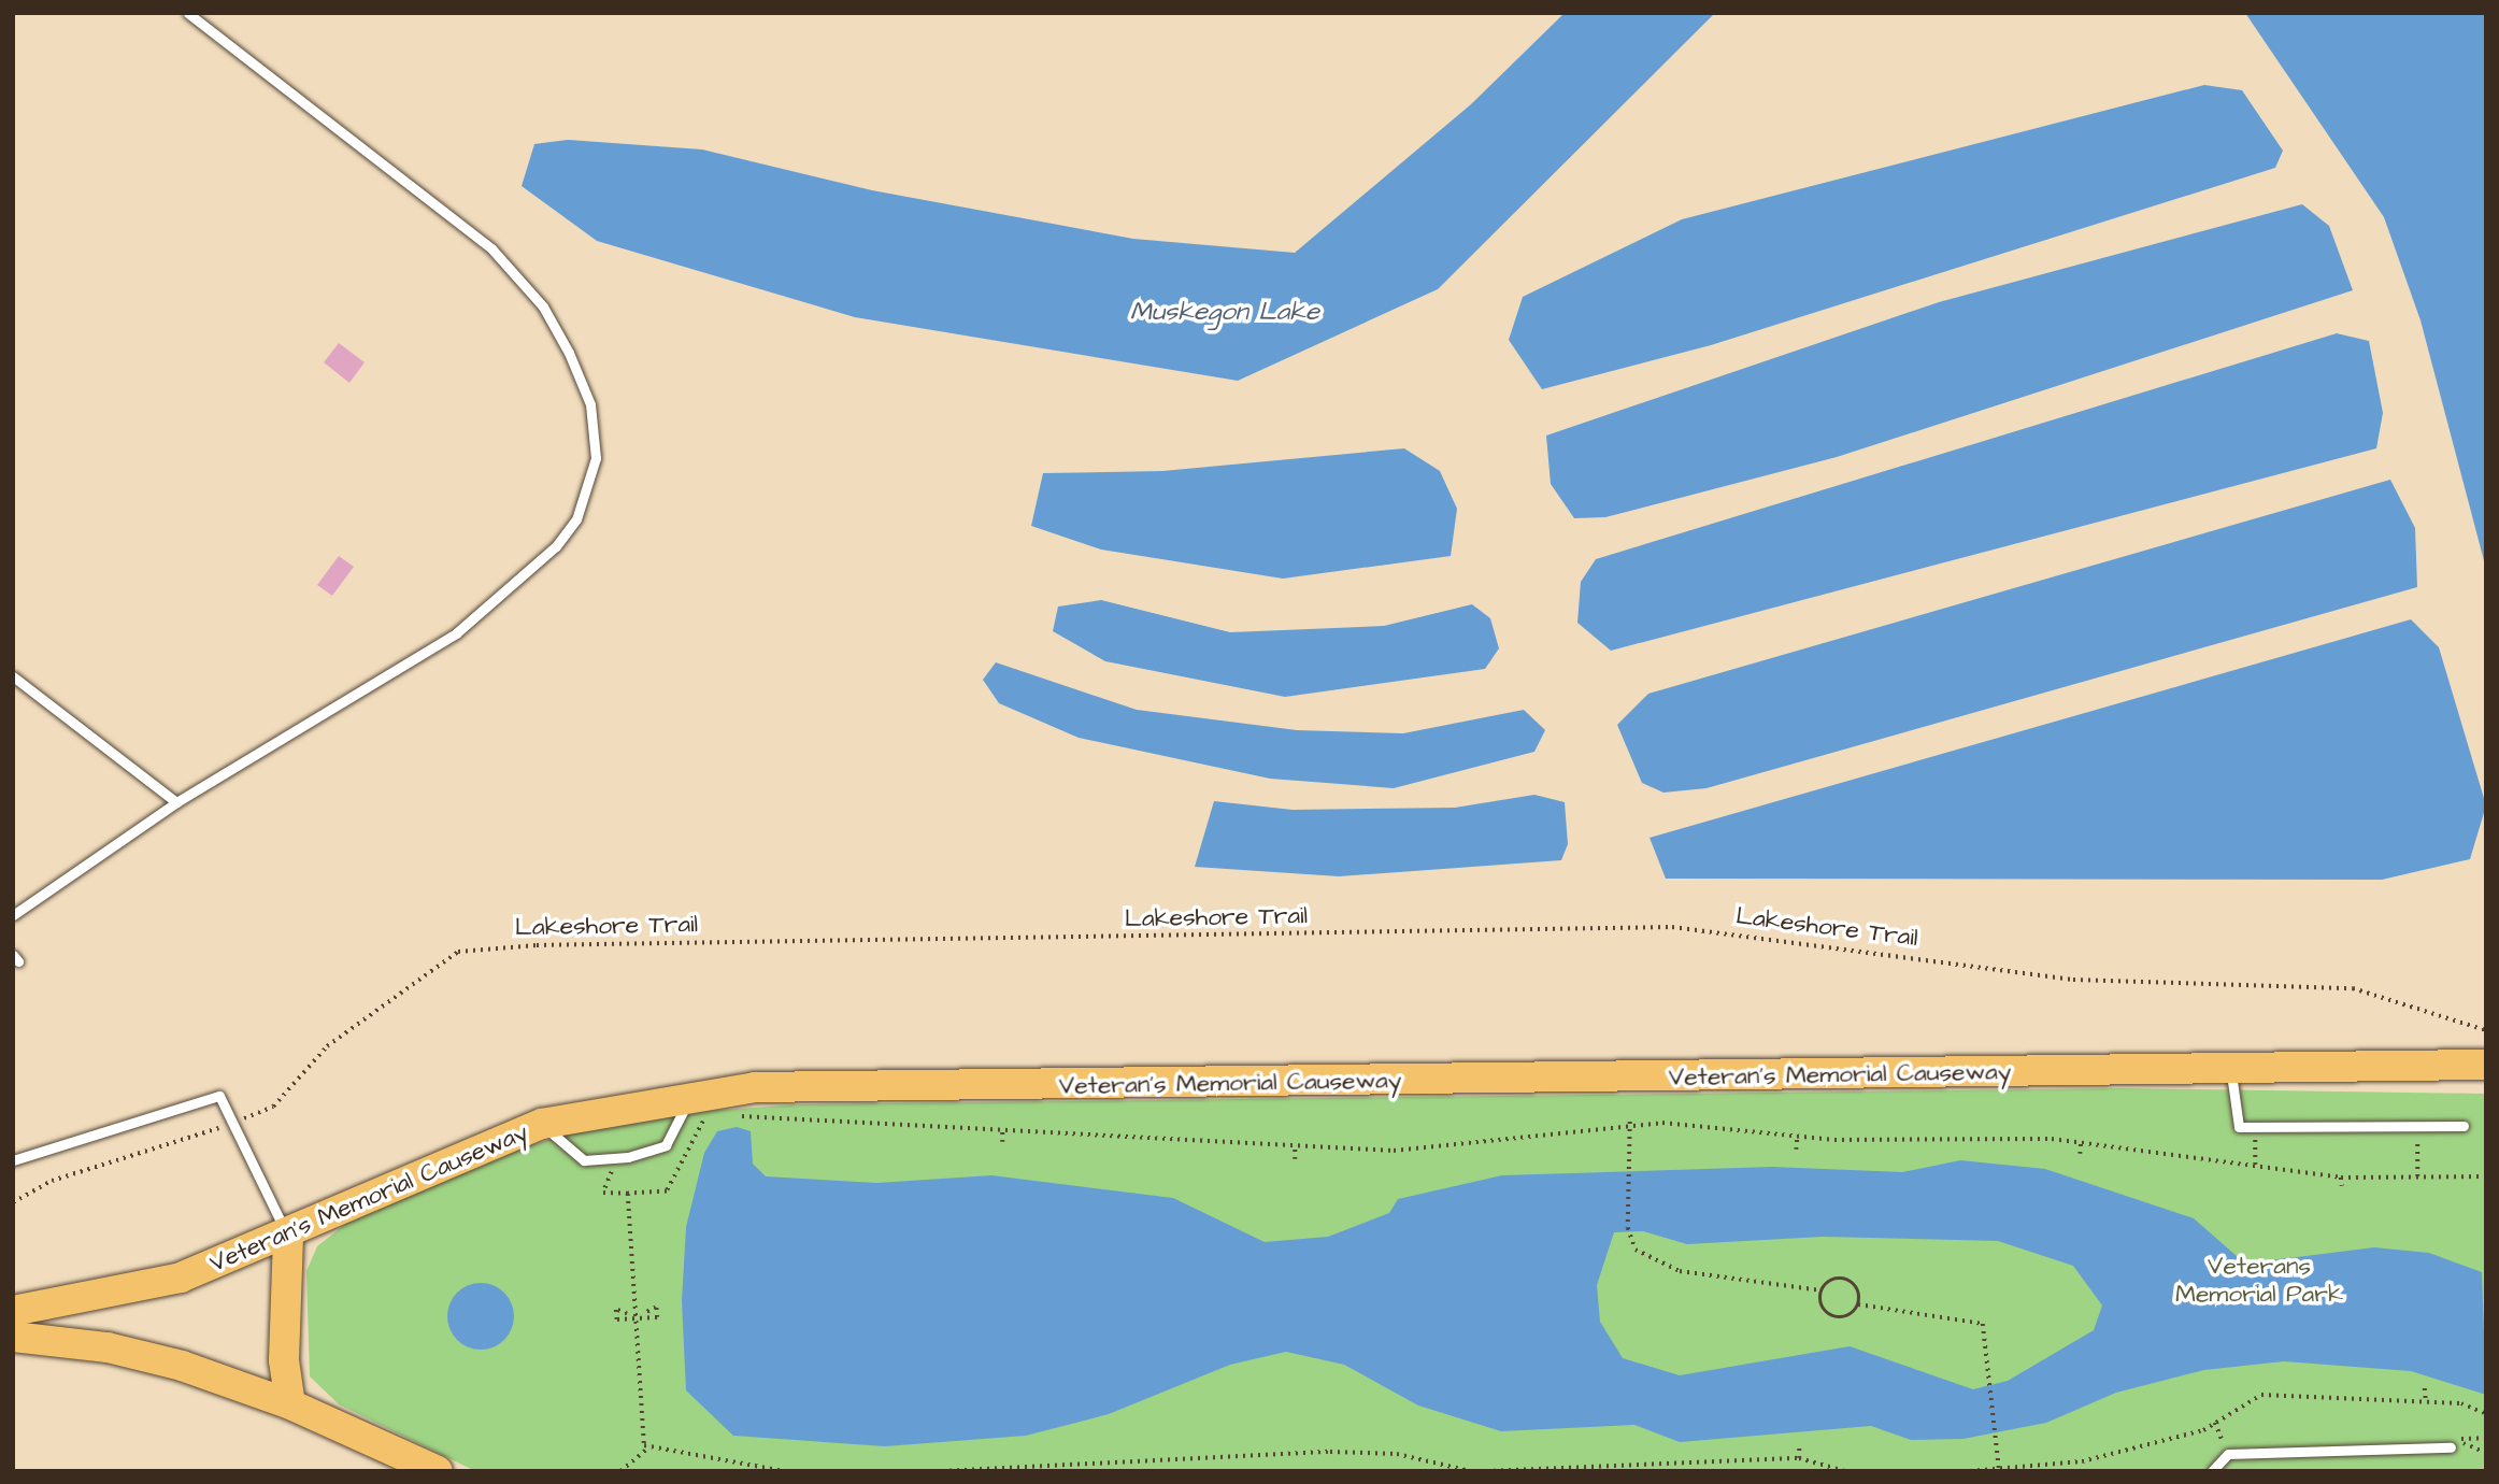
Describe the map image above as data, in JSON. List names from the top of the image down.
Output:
{
  "streets": {
    "main road": ["Veteran's Memorial Causeway"],
    "path": ["Lakeshore Trail"]
  },
  "water": ["Muskegon Lake"],
  "parks": ["Veterans Memorial Park"]
}
